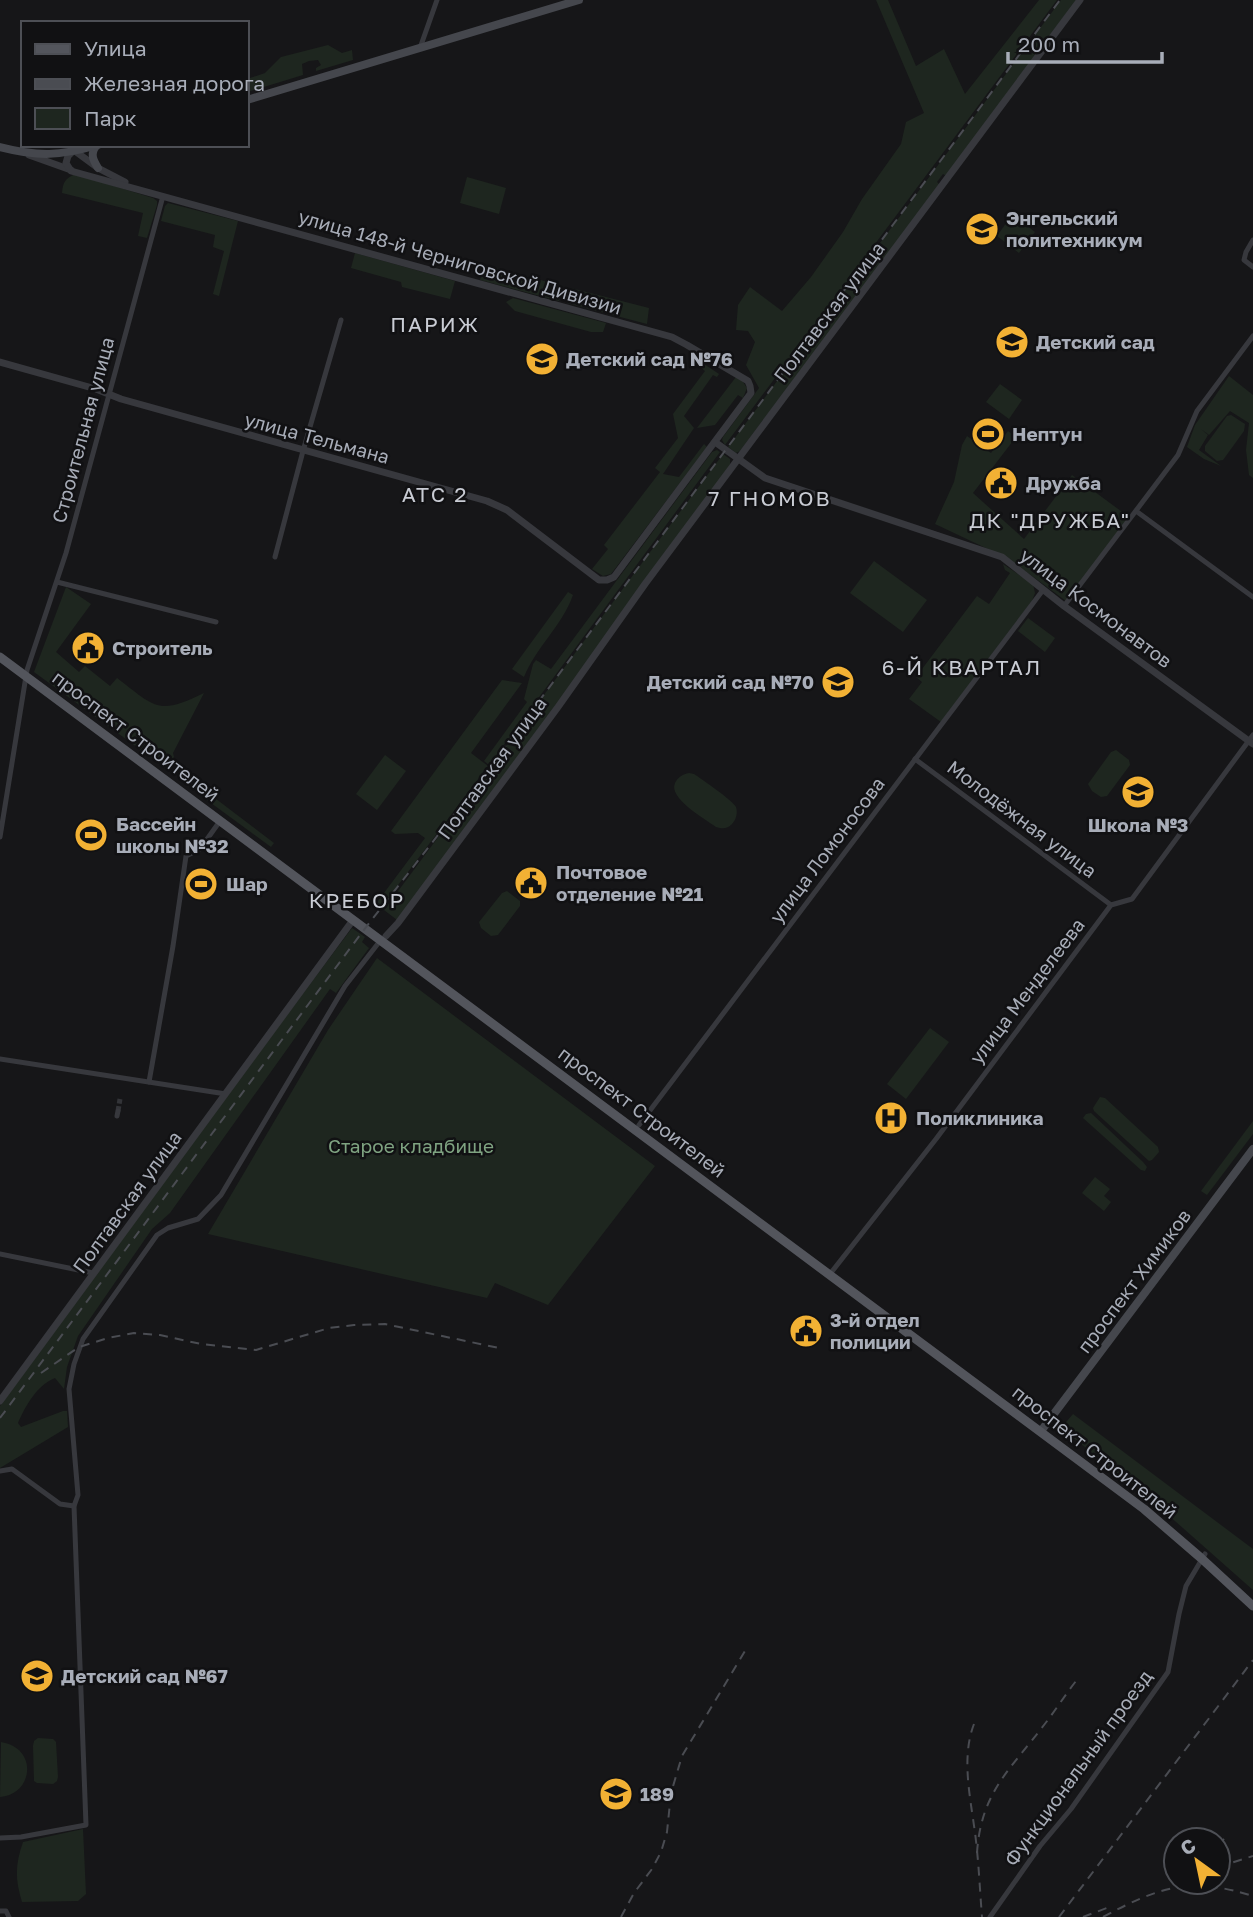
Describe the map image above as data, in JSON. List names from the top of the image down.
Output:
{
  "streets": {
    "main road": ["улица 148-й Черниговской Дивизии", "проспект Строителей", "проспект Химиков"],
    "street": [
      "Полтавская улица",
      "Строительная улица",
      "улица Тельмана",
      "улица Космонавтов",
      "Молодёжная улица",
      "улица Ломоносова",
      "улица Менделеева",
      "Функциональный проезд"
    ]
  },
  "crossings": [
    ["улица 148-й Черниговской Дивизии", "Строительная улица"],
    ["улица 148-й Черниговской Дивизии", "улица Тельмана"],
    ["улица 148-й Черниговской Дивизии", "улица Космонавтов"],
    ["Полтавская улица", "улица Космонавтов"],
    ["Полтавская улица", "проспект Строителей"],
    ["Строительная улица", "улица Тельмана"],
    ["Строительная улица", "проспект Строителей"],
    ["улица Тельмана", "улица Космонавтов"],
    ["улица Космонавтов", "улица Ломоносова"],
    ["улица Космонавтов", "улица Менделеева"],
    ["проспект Строителей", "улица Ломоносова"],
    ["проспект Строителей", "улица Менделеева"],
    ["проспект Строителей", "проспект Химиков"],
    ["проспект Строителей", "Функциональный проезд"],
    ["Молодёжная улица", "улица Ломоносова"],
    ["Молодёжная улица", "улица Менделеева"]
  ],
  "districts": [
    "ПАРИЖ",
    "АТС 2",
    "7 ГНОМОВ",
    "ДК \"ДРУЖБА\"",
    "6-Й КВАРТАЛ",
    "КРЕБОР"
  ],
  "parks": ["Старое кладбище"],
  "places": {
    "school or university": [
      "Энгельский политехникум",
      "Детский сад",
      "Детский сад №76",
      "Детский сад №70",
      "Школа №3",
      "Детский сад №67",
      "189"
    ],
    "sports": ["Нептун", "Бассейн школы №32", "Шар"],
    "public building": [
      "Дружба",
      "Строитель",
      "Почтовое отделение №21",
      "3-й отдел полиции"
    ],
    "hospital": ["Поликлиника"]
  },
  "legend": ["Улица", "Железная дорога", "Парк"],
  "scale_bar": "200 m",
  "north": "top left"
}
